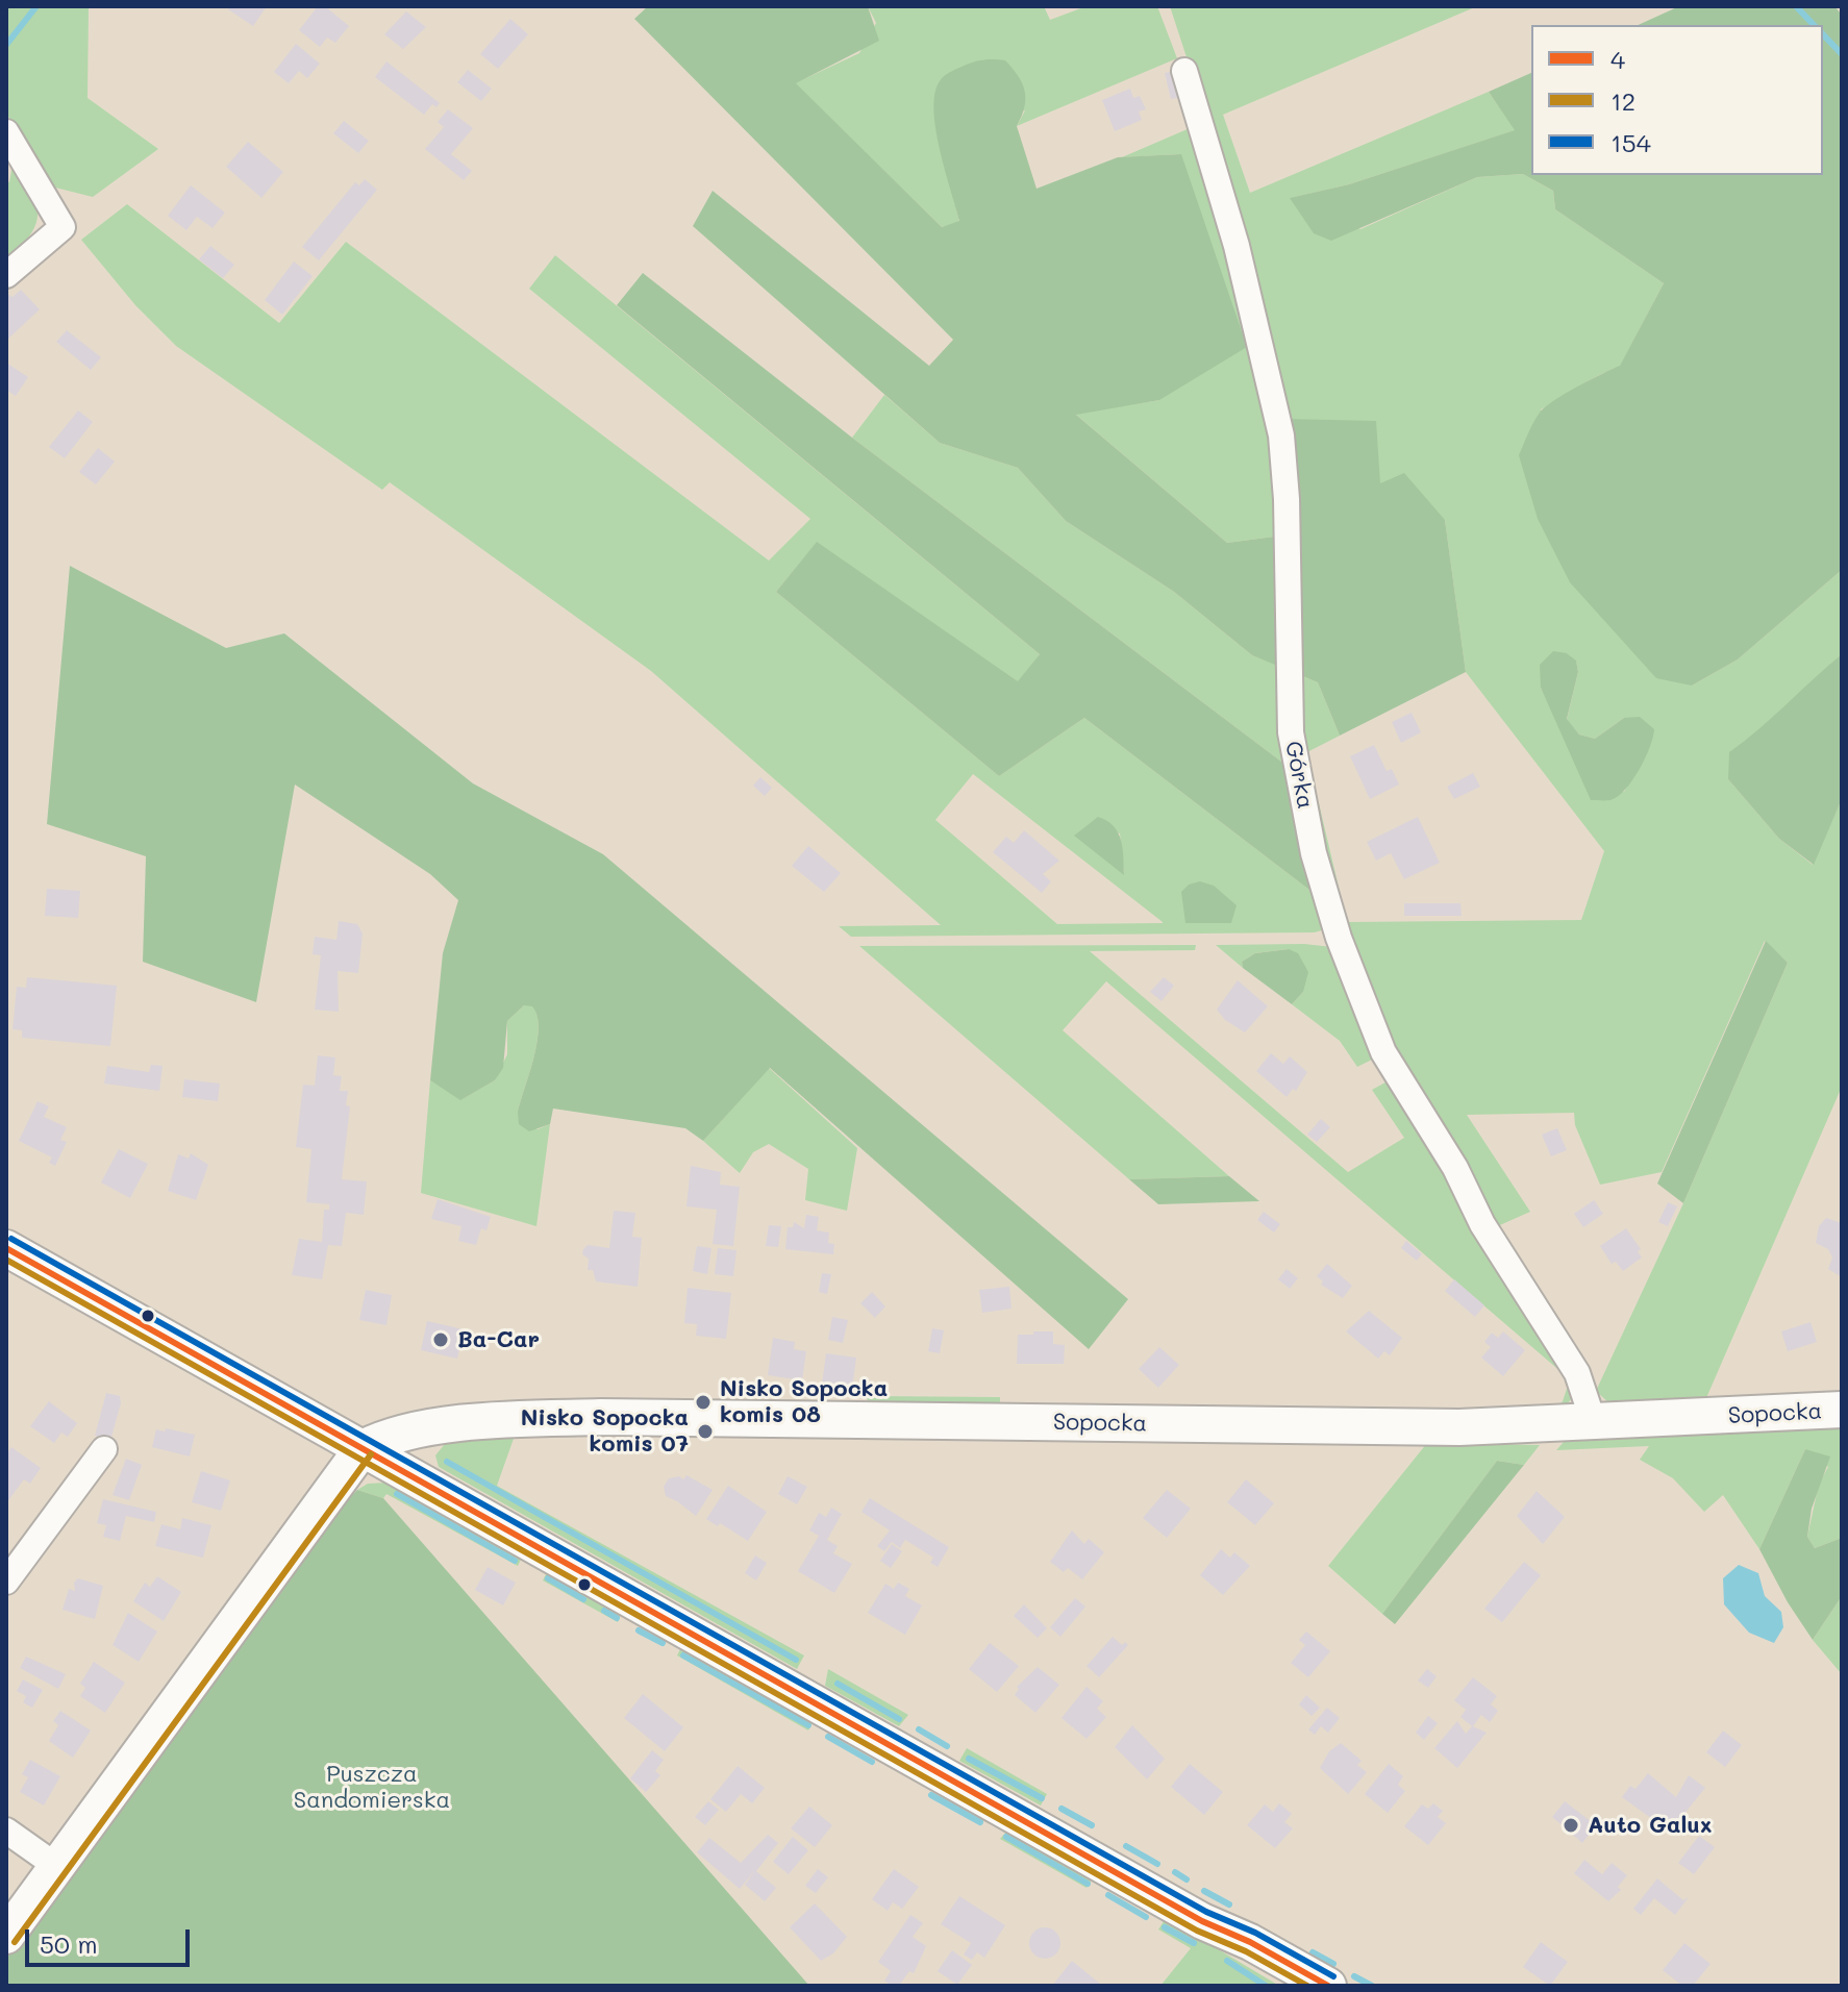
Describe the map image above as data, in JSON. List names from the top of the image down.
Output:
{
  "streets": {
    "street": ["Górka", "Sopocka"]
  },
  "crossings": [
    ["Górka", "Sopocka"]
  ],
  "parks": ["Puszcza Sandomierska"],
  "places": [
    "Ba-Car",
    "Nisko Sopocka komis 08",
    "Nisko Sopocka komis 07",
    "Auto Galux"
  ],
  "lines": ["transit line 154", "transit line 4", "transit line 12"],
  "legend": ["4", "12", "154"],
  "scale_bar": "50 m"
}
